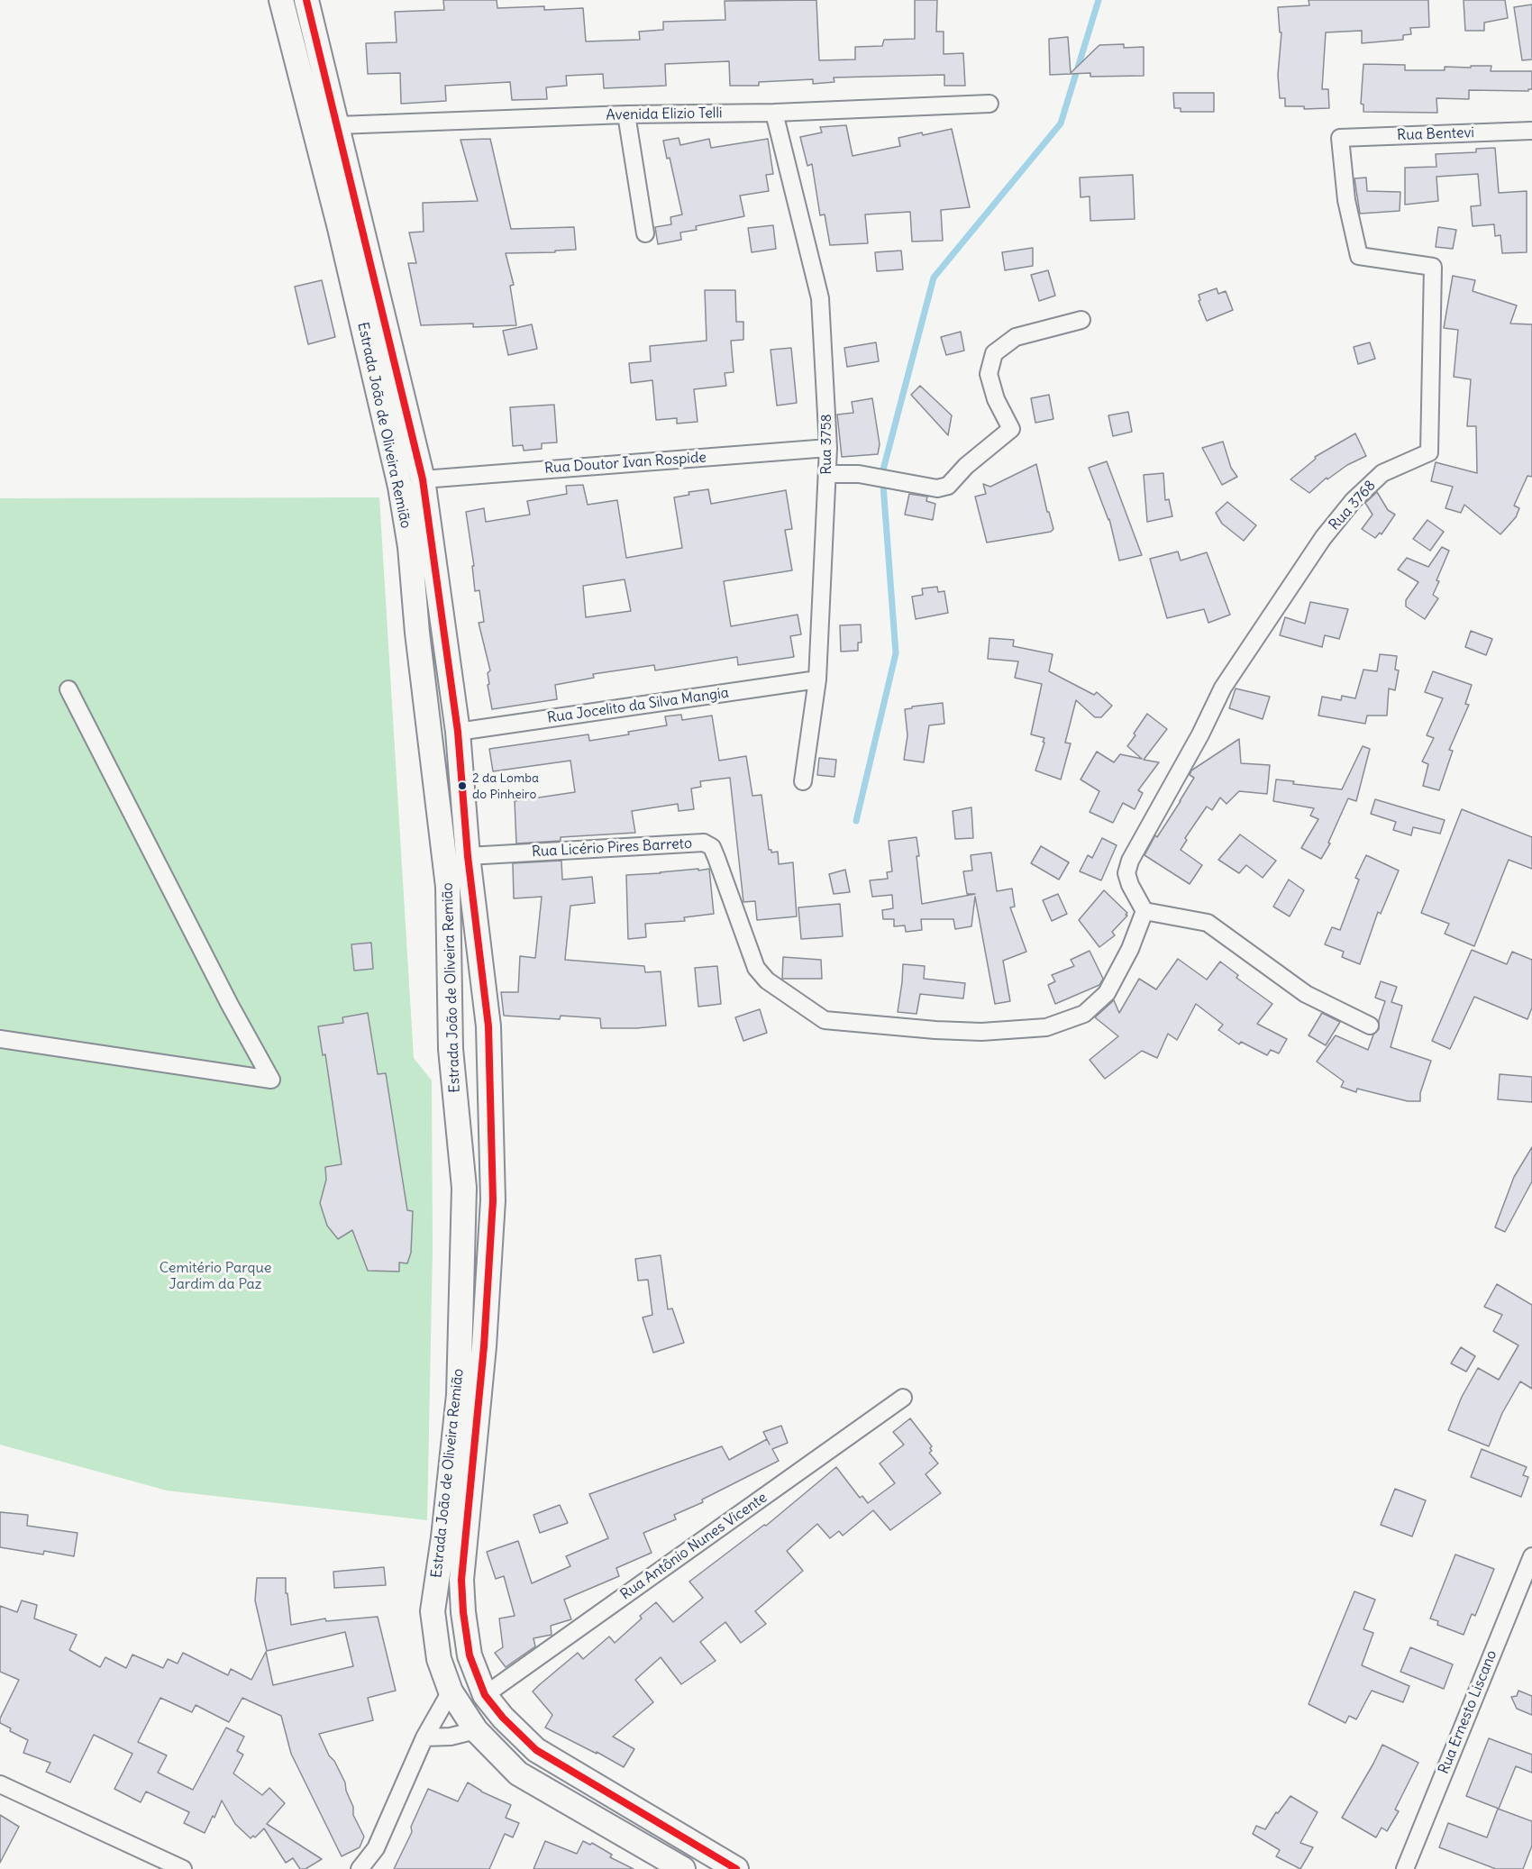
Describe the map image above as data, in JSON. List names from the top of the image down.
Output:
{
  "streets": {
    "main road": ["Estrada João de Oliveira Remião"],
    "street": [
      "Avenida Elizio Telli",
      "Rua Bentevi",
      "Rua 3758",
      "Rua Doutor Ivan Rospide",
      "Rua 3768",
      "Rua Jocelito da Silva Mangia",
      "Rua Licério Pires Barreto",
      "Rua Antônio Nunes Vicente",
      "Rua Ernesto Liscano"
    ]
  },
  "crossings": [
    ["Avenida Elizio Telli", "Estrada João de Oliveira Remião"],
    ["Avenida Elizio Telli", "Rua 3758"],
    ["Rua Bentevi", "Rua 3768"],
    ["Estrada João de Oliveira Remião", "Rua Doutor Ivan Rospide"],
    ["Estrada João de Oliveira Remião", "Rua Jocelito da Silva Mangia"],
    ["Estrada João de Oliveira Remião", "Rua Licério Pires Barreto"],
    ["Estrada João de Oliveira Remião", "Rua Antônio Nunes Vicente"],
    ["Rua 3758", "Rua Doutor Ivan Rospide"],
    ["Rua 3758", "Rua Jocelito da Silva Mangia"],
    ["Rua 3768", "Rua Licério Pires Barreto"]
  ],
  "parks": ["Cemitério Parque Jardim da Paz"],
  "places": ["2 da Lomba do Pinheiro"]
}
